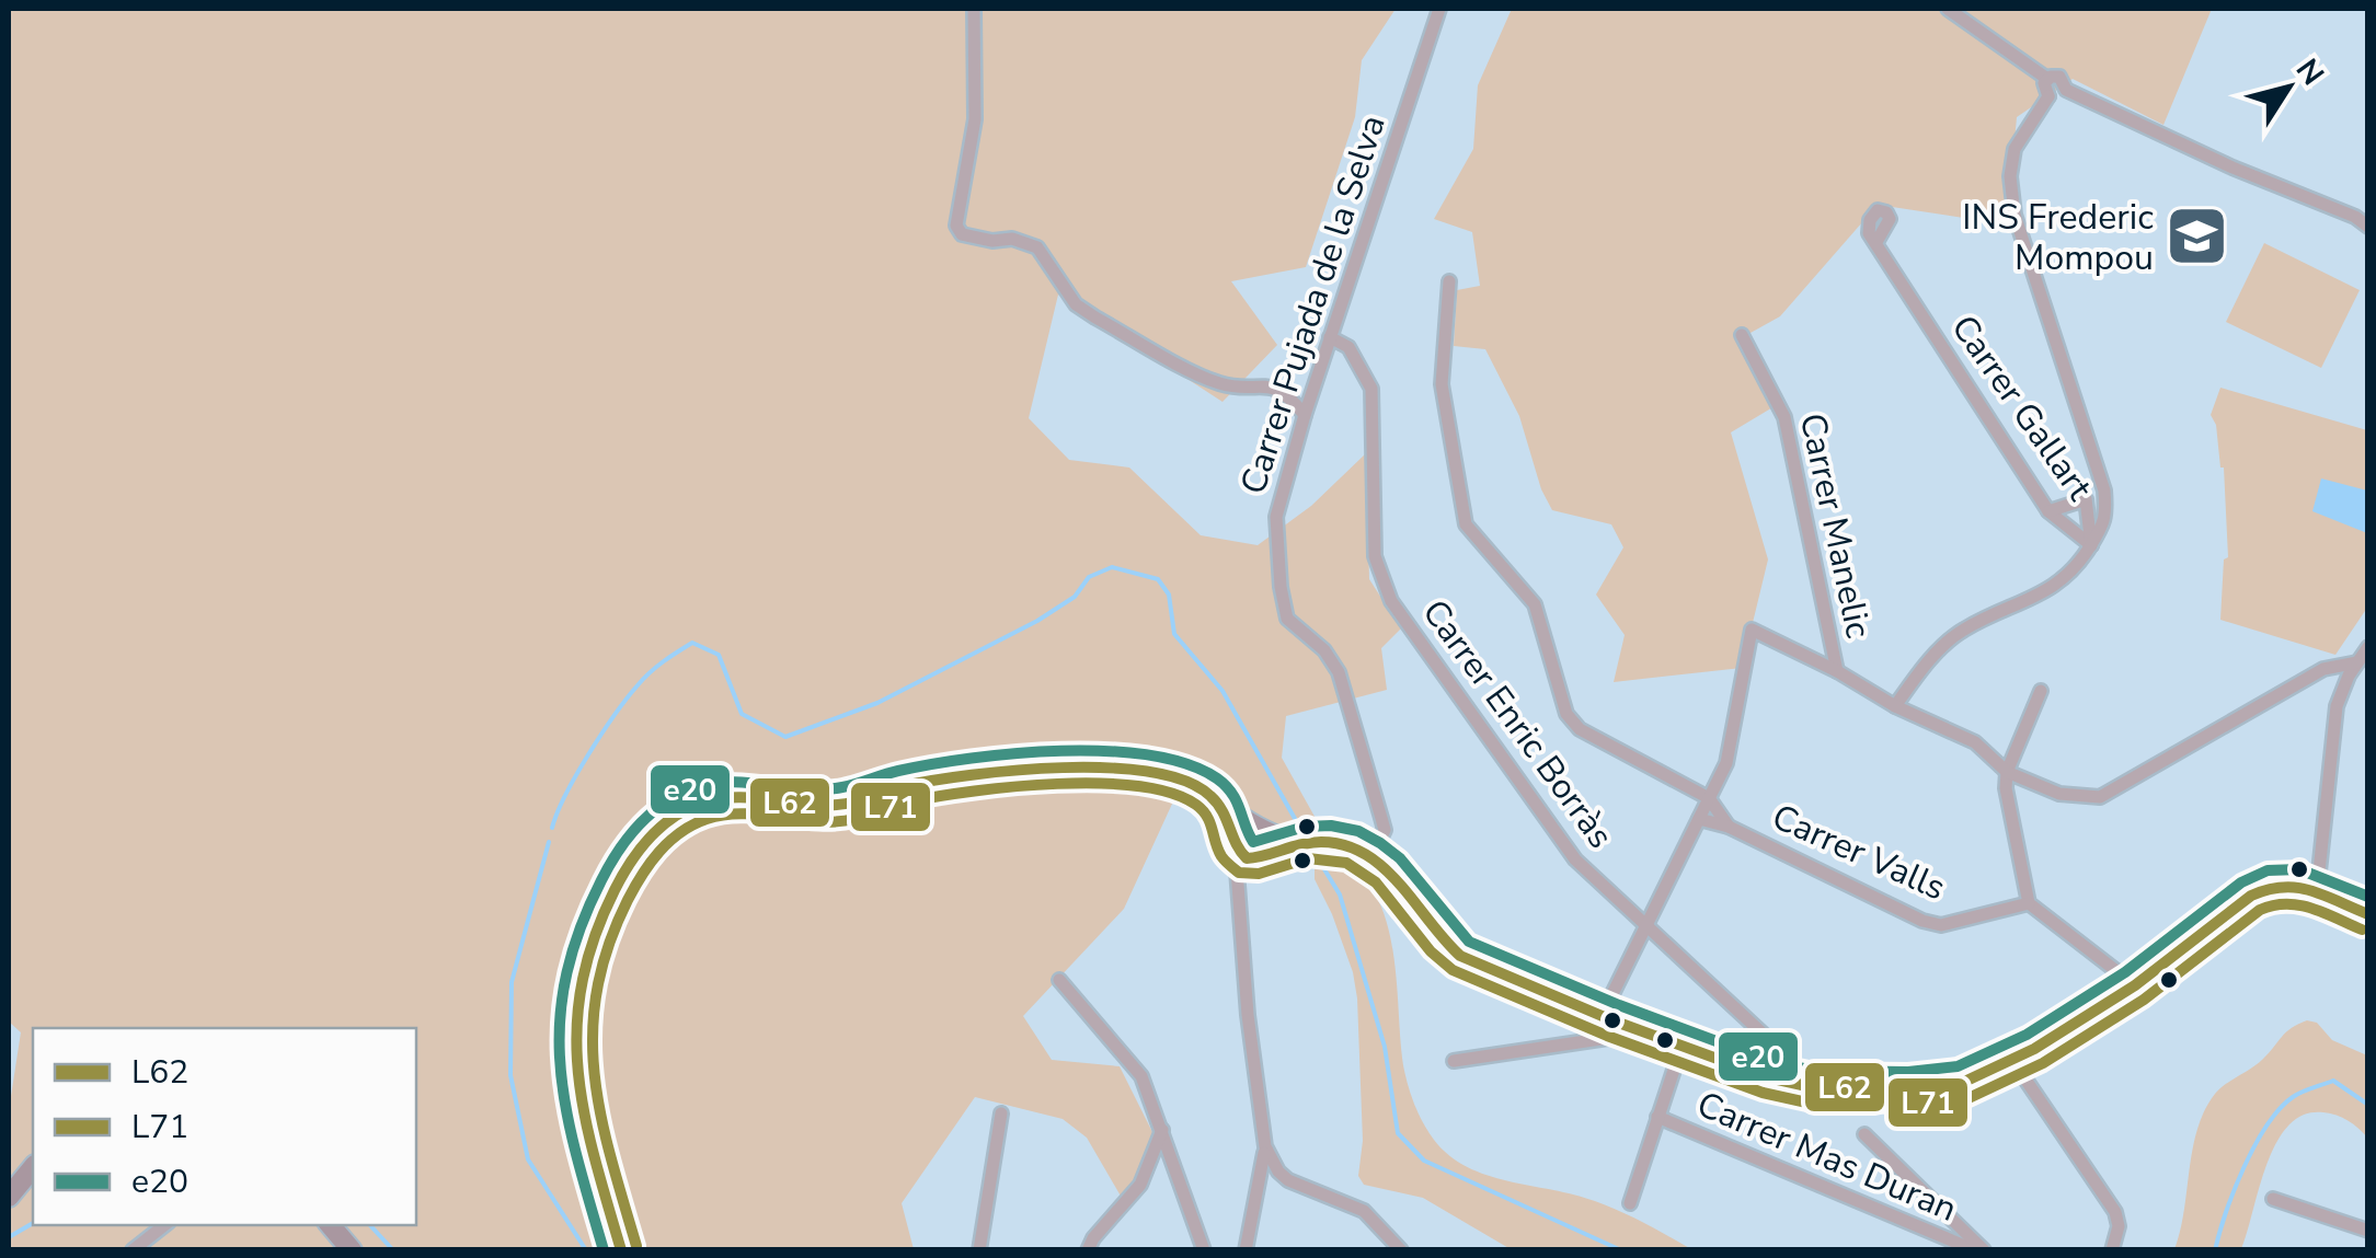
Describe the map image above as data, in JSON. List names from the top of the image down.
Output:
{
  "streets": {
    "street": [
      "Carrer Pujada de la Selva",
      "Carrer Gallart",
      "Carrer Manelic",
      "Carrer Enric Borràs",
      "Carrer Valls",
      "Carrer Mas Duran"
    ]
  },
  "crossings": [
    ["Carrer Pujada de la Selva", "Carrer Enric Borràs"]
  ],
  "places": {
    "school or university": ["INS Frederic Mompou"]
  },
  "lines": ["transit line e20", "transit line L62", "transit line L71"],
  "legend": ["L62", "L71", "e20"],
  "north": "top right"
}
